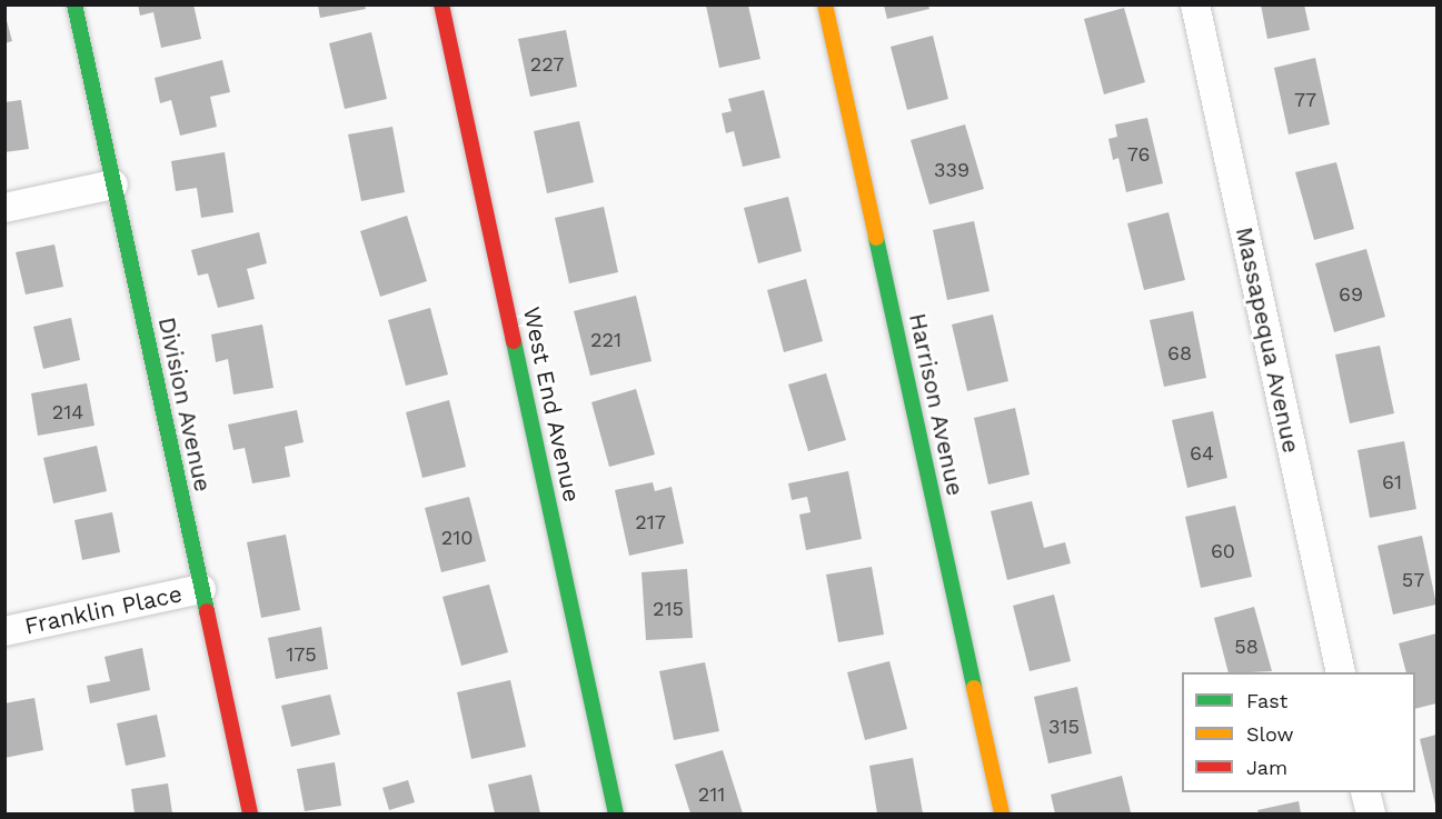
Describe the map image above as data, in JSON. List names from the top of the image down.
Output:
{
  "streets": {
    "street": [
      "Massapequa Avenue",
      "Division Avenue",
      "West End Avenue",
      "Harrison Avenue",
      "Franklin Place"
    ]
  },
  "crossings": [
    ["Division Avenue", "Franklin Place"]
  ],
  "house_numbers": [
    "227",
    "77",
    "76",
    "339",
    "69",
    "221",
    "68",
    "214",
    "64",
    "61",
    "217",
    "210",
    "60",
    "57",
    "215",
    "58",
    "175",
    "315",
    "211"
  ],
  "legend": ["Fast", "Slow", "Jam"]
}
